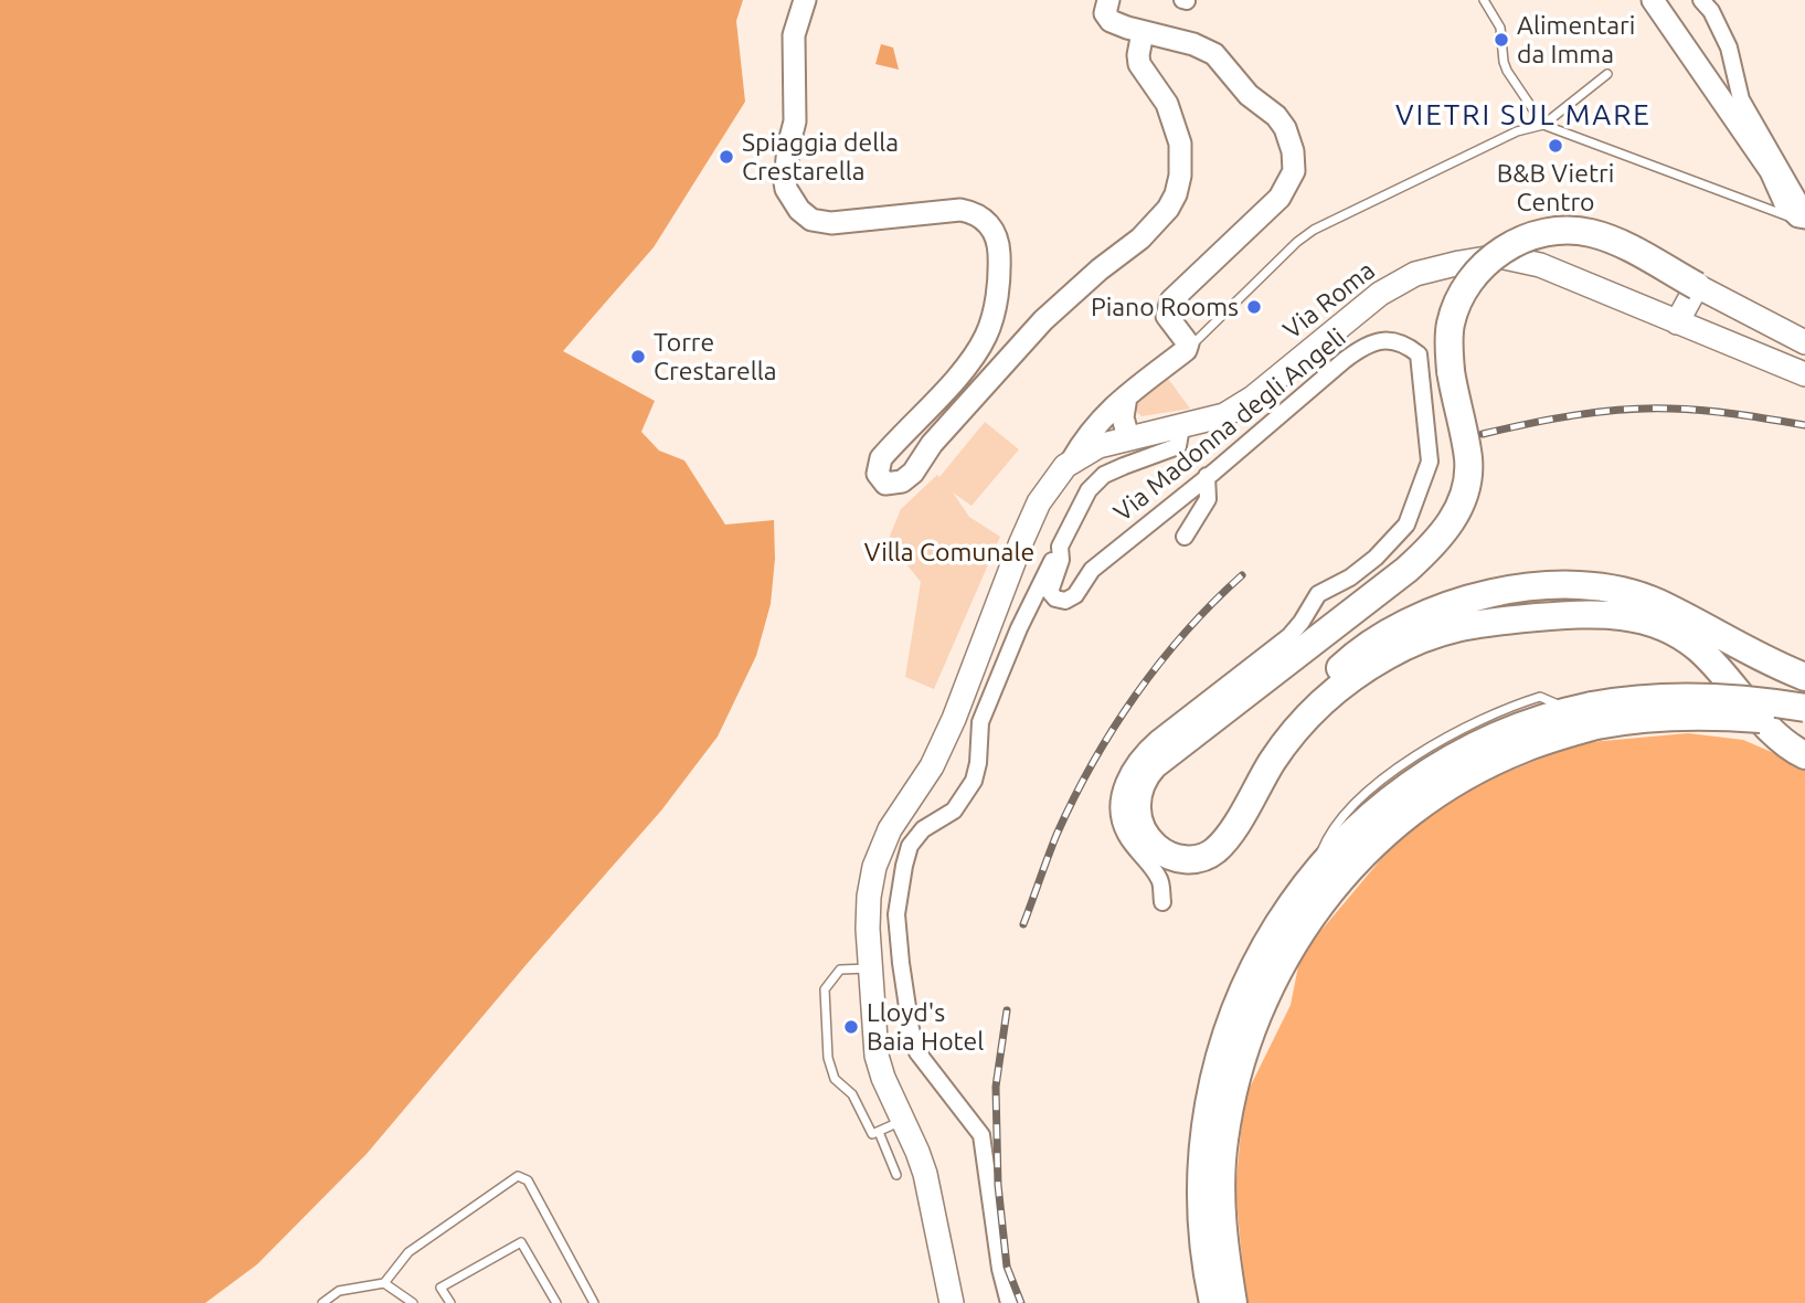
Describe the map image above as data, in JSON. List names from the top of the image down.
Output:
{
  "streets": {
    "main road": ["Via Roma"],
    "street": ["Via Madonna degli Angeli"]
  },
  "crossings": [
    ["Via Roma", "Via Madonna degli Angeli"]
  ],
  "districts": ["VIETRI SUL MARE"],
  "parks": ["Villa Comunale"],
  "places": [
    "Alimentari da Imma",
    "B&B Vietri Centro",
    "Spiaggia della Crestarella",
    "Piano Rooms",
    "Torre Crestarella",
    "Lloyd's Baia Hotel"
  ]
}
